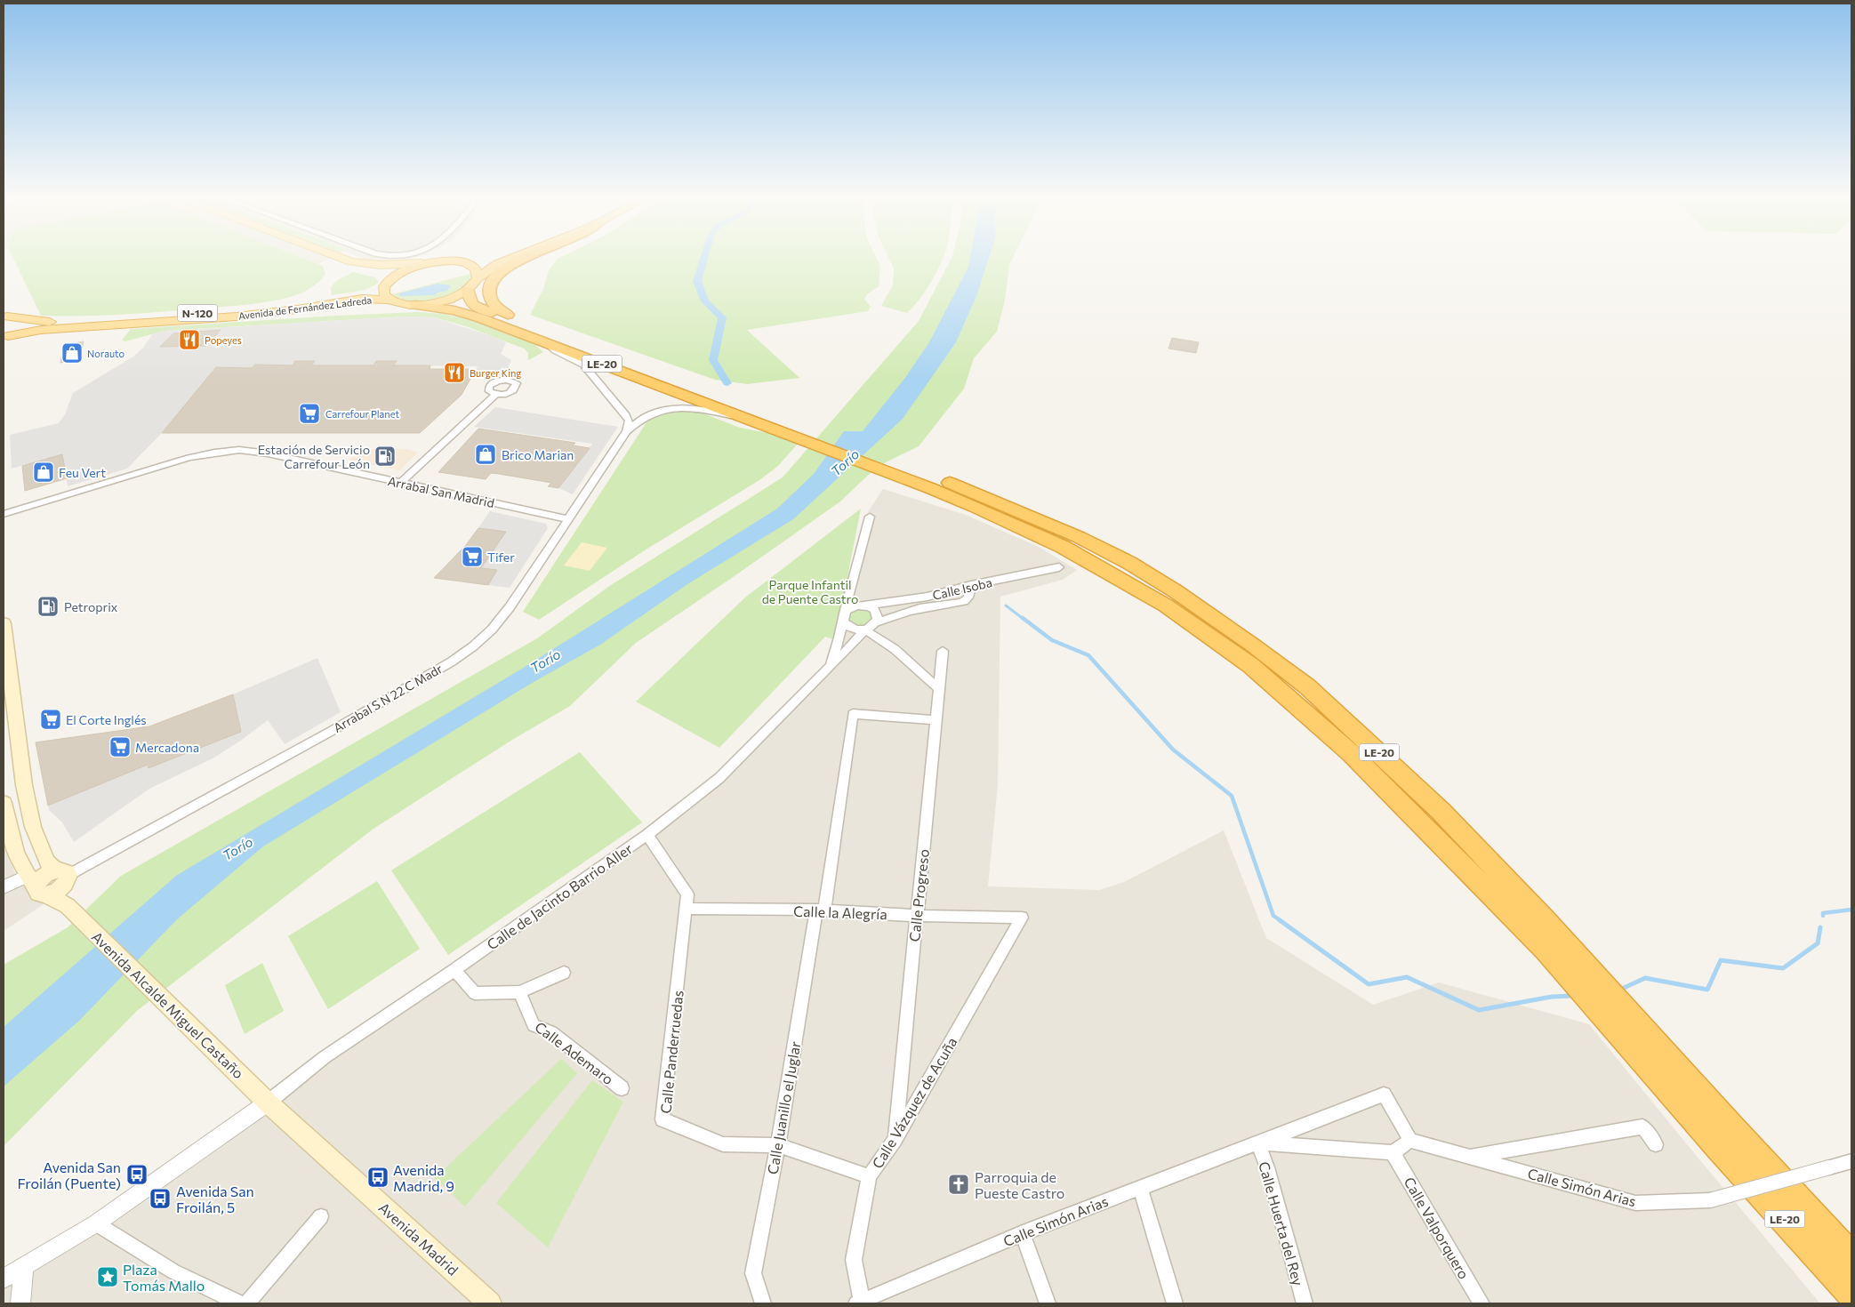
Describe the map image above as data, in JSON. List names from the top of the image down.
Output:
{
  "streets": {
    "highway": ["Avenida de Fernández Ladreda", "N-120", "LE-20"],
    "main road": ["Avenida Alcalde Miguel Castaño", "Avenida Madrid"],
    "street": [
      "Arrabal San Madrid",
      "Calle Isoba",
      "Arrabal S N 22 C Madr",
      "Calle Progreso",
      "Calle de Jacinto Barrio Aller",
      "Calle la Alegría",
      "Calle Panderruedas",
      "Calle Ademaro",
      "Calle Vázquez de Acuña",
      "Calle Juanillo el Juglar",
      "Calle Simón Arias",
      "Calle Huerta del Rey",
      "Calle Valporquero"
    ]
  },
  "crossings": [
    ["Avenida de Fernández Ladreda", "N-120"],
    ["Avenida de Fernández Ladreda", "LE-20"],
    ["LE-20", "Arrabal S N 22 C Madr"],
    ["Arrabal San Madrid", "Arrabal S N 22 C Madr"],
    ["Calle Isoba", "Calle de Jacinto Barrio Aller"],
    ["Calle Progreso", "Calle la Alegría"],
    ["Calle Progreso", "Calle Vázquez de Acuña"],
    ["Calle Progreso", "Calle Juanillo el Juglar"],
    ["Calle de Jacinto Barrio Aller", "Avenida Alcalde Miguel Castaño"],
    ["Calle de Jacinto Barrio Aller", "Calle Panderruedas"],
    ["Calle de Jacinto Barrio Aller", "Avenida Madrid"],
    ["Calle la Alegría", "Calle Panderruedas"],
    ["Calle la Alegría", "Calle Vázquez de Acuña"],
    ["Calle la Alegría", "Calle Juanillo el Juglar"],
    ["Avenida Alcalde Miguel Castaño", "Avenida Madrid"],
    ["Calle Panderruedas", "Calle Vázquez de Acuña"],
    ["Calle Panderruedas", "Calle Juanillo el Juglar"],
    ["Calle Vázquez de Acuña", "Calle Simón Arias"],
    ["Calle Simón Arias", "Calle Huerta del Rey"],
    ["Calle Simón Arias", "Calle Valporquero"]
  ],
  "water": ["Torío"],
  "parks": ["Parque Infantil de Puente Castro"],
  "places": {
    "restaurant": ["Popeyes", "Burger King"],
    "shop": ["Norauto", "Brico Marian", "Feu Vert"],
    "supermarket": [
      "Carrefour Planet",
      "Tifer",
      "El Corte Inglés",
      "Mercadona"
    ],
    "fuel station": ["Estación de Servicio Carrefour León", "Petroprix"],
    "bus stop": ["Avenida San Froilán (Puente)", "Avenida Madrid, 9", "Avenida San Froilán, 5"],
    "church": ["Parroquia de Pueste Castro"],
    "place": ["Plaza Tomás Mallo"]
  }
}
